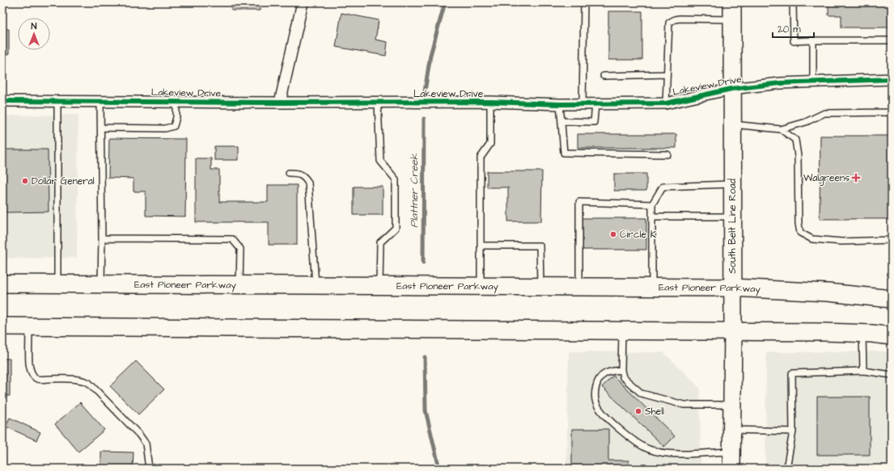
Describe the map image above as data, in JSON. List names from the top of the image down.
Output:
{
  "streets": {
    "main road": ["South Belt Line Road", "East Pioneer Parkway"],
    "street": ["Lakeview Drive"]
  },
  "crossings": [
    ["Lakeview Drive", "South Belt Line Road"],
    ["South Belt Line Road", "East Pioneer Parkway"]
  ],
  "water": ["Plattner Creek"],
  "places": {
    "health": ["Walgreens"],
    "other": ["Dollar General", "Circle K", "Shell"]
  },
  "scale_bar": "20 m",
  "north": "top"
}
